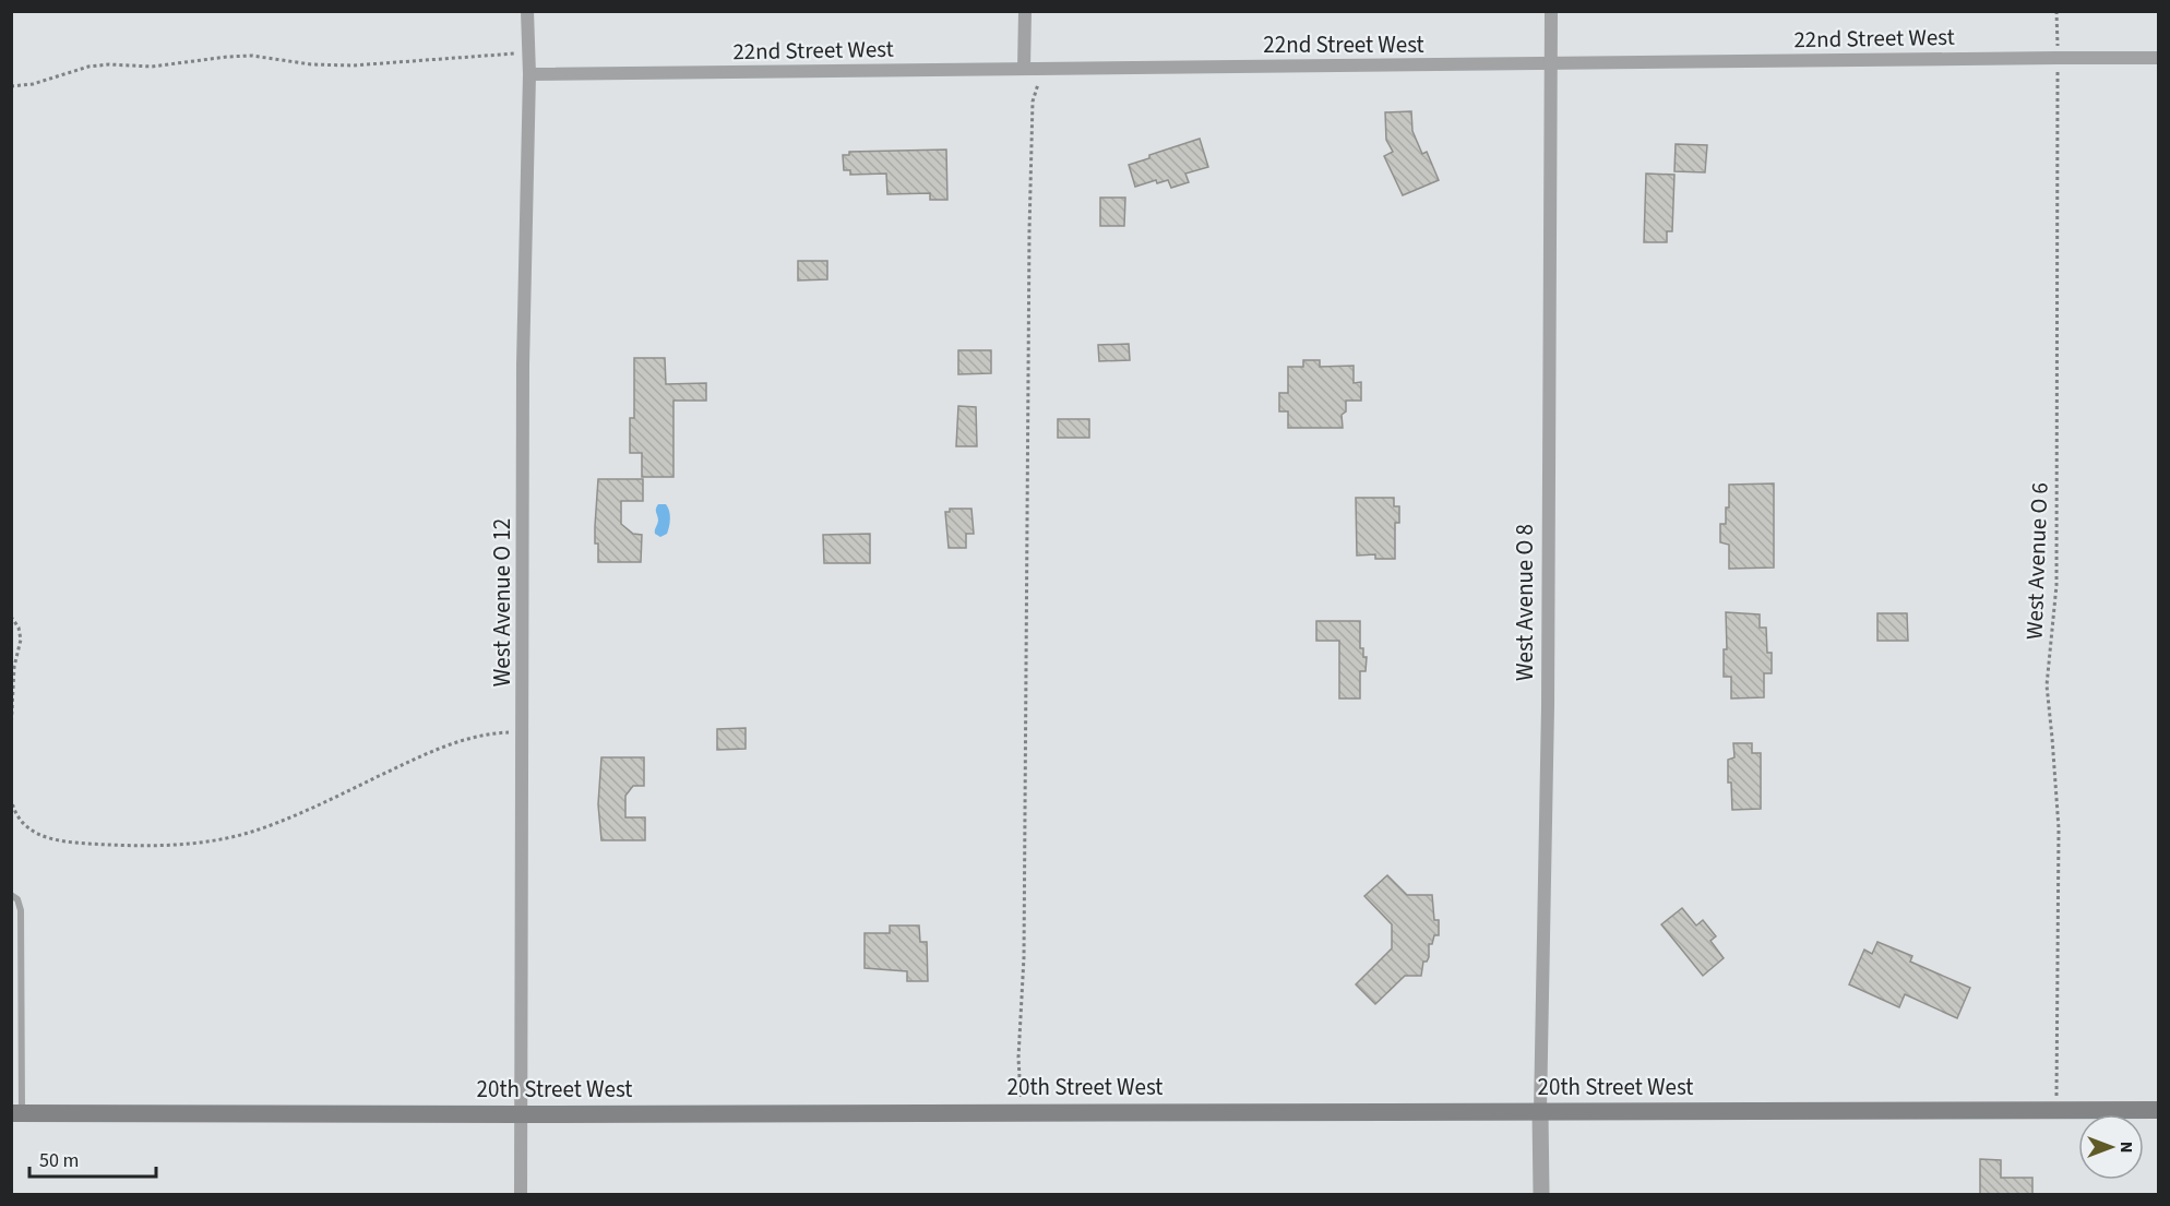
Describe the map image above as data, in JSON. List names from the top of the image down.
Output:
{
  "streets": {
    "main road": ["20th Street West"],
    "street": ["22nd Street West", "West Avenue O 12", "West Avenue O 8"],
    "path": ["West Avenue O 6"]
  },
  "crossings": [
    ["22nd Street West", "West Avenue O 6"],
    ["22nd Street West", "West Avenue O 12"],
    ["22nd Street West", "West Avenue O 8"],
    ["West Avenue O 6", "20th Street West"],
    ["West Avenue O 12", "20th Street West"],
    ["West Avenue O 8", "20th Street West"]
  ],
  "scale_bar": "50 m",
  "north": "right"
}
